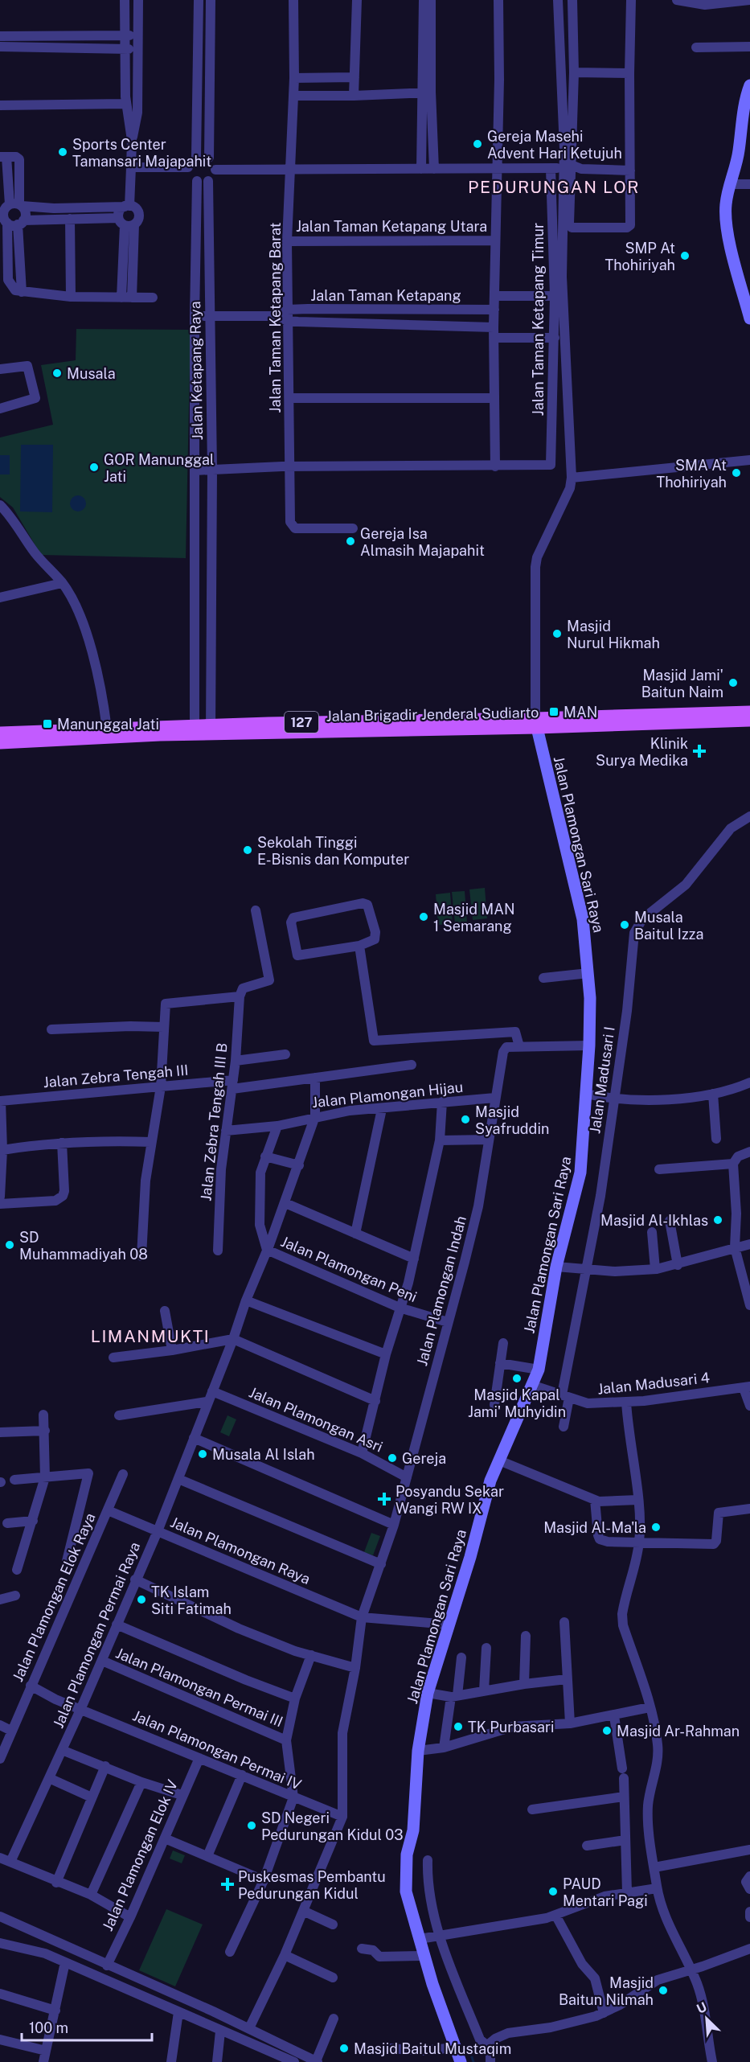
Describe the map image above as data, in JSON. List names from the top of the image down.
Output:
{
  "streets": {
    "main road": ["Jalan Brigadir Jenderal Sudiarto", "127"],
    "street": [
      "Jalan Taman Ketapang Utara",
      "Jalan Taman Ketapang",
      "Jalan Taman Ketapang Barat",
      "Jalan Taman Ketapang Timur",
      "Jalan Ketapang Raya",
      "Jalan Plamongan Sari Raya",
      "Jalan Zebra Tengah III",
      "Jalan Madusari I",
      "Jalan Plamongan Hijau",
      "Jalan Zebra Tengah III B",
      "Jalan Plamongan Peni",
      "Jalan Plamongan Indah",
      "Jalan Madusari 4",
      "Jalan Plamongan Asri",
      "Jalan Plamongan Raya",
      "Jalan Plamongan Elok Raya",
      "Jalan Plamongan Permai Raya",
      "Jalan Plamongan Permai III",
      "Jalan Plamongan Permai IV",
      "Jalan Plamongan Elok IV"
    ]
  },
  "crossings": [
    ["Jalan Taman Ketapang Utara", "Jalan Taman Ketapang Barat"],
    ["Jalan Taman Ketapang", "Jalan Taman Ketapang Barat"],
    ["Jalan Taman Ketapang", "Jalan Ketapang Raya"],
    ["Jalan Ketapang Raya", "Jalan Brigadir Jenderal Sudiarto"],
    ["Jalan Brigadir Jenderal Sudiarto", "Jalan Plamongan Sari Raya"],
    ["Jalan Plamongan Sari Raya", "Jalan Madusari 4"],
    ["Jalan Plamongan Sari Raya", "Jalan Plamongan Raya"],
    ["Jalan Zebra Tengah III", "Jalan Plamongan Hijau"],
    ["Jalan Zebra Tengah III", "Jalan Zebra Tengah III B"],
    ["Jalan Madusari I", "Jalan Madusari 4"],
    ["Jalan Plamongan Hijau", "Jalan Zebra Tengah III B"],
    ["Jalan Plamongan Hijau", "Jalan Plamongan Indah"],
    ["Jalan Plamongan Hijau", "Jalan Plamongan Permai Raya"],
    ["Jalan Plamongan Peni", "Jalan Plamongan Indah"],
    ["Jalan Plamongan Peni", "Jalan Plamongan Permai Raya"],
    ["Jalan Plamongan Indah", "Jalan Plamongan Asri"],
    ["Jalan Plamongan Indah", "Jalan Plamongan Raya"],
    ["Jalan Plamongan Asri", "Jalan Plamongan Permai Raya"],
    ["Jalan Plamongan Raya", "Jalan Plamongan Elok Raya"],
    ["Jalan Plamongan Raya", "Jalan Plamongan Permai Raya"],
    ["Jalan Plamongan Elok Raya", "Jalan Plamongan Permai IV"],
    ["Jalan Plamongan Permai Raya", "Jalan Plamongan Permai III"],
    ["Jalan Plamongan Permai Raya", "Jalan Plamongan Permai IV"],
    ["Jalan Plamongan Permai III", "Jalan Plamongan Permai IV"],
    ["Jalan Plamongan Permai IV", "Jalan Plamongan Elok IV"]
  ],
  "districts": ["PEDURUNGAN LOR", "LIMANMUKTI"],
  "places": {
    "other": [
      "Gereja Masehi Advent Hari Ketujuh",
      "Sports Center Tamansari Majapahit",
      "SMP At Thohiriyah",
      "Musala",
      "GOR Manunggal Jati",
      "SMA At Thohiriyah",
      "Gereja Isa Almasih Majapahit",
      "Masjid Nurul Hikmah",
      "Masjid Jami' Baitun Naim",
      "Sekolah Tinggi E-Bisnis dan Komputer",
      "Masjid MAN 1 Semarang",
      "Musala Baitul Izza",
      "Masjid Syafruddin",
      "Masjid Al-Ikhlas",
      "SD Muhammadiyah 08",
      "Masjid Kapal Jami' Muhyidin",
      "Musala Al Islah",
      "Gereja",
      "Masjid Al-Ma'la",
      "TK Islam Siti Fatimah",
      "TK Purbasari",
      "Masjid Ar-Rahman",
      "SD Negeri Pedurungan Kidul 03",
      "PAUD Mentari Pagi",
      "Masjid Baitun Nilmah",
      "Masjid Baitul Mustaqim"
    ],
    "transit": ["MAN", "Manunggal Jati"],
    "health": ["Klinik Surya Medika", "Posyandu Sekar Wangi RW IX", "Puskesmas Pembantu Pedurungan Kidul"]
  },
  "scale_bar": "100 m",
  "north": "top left"
}
